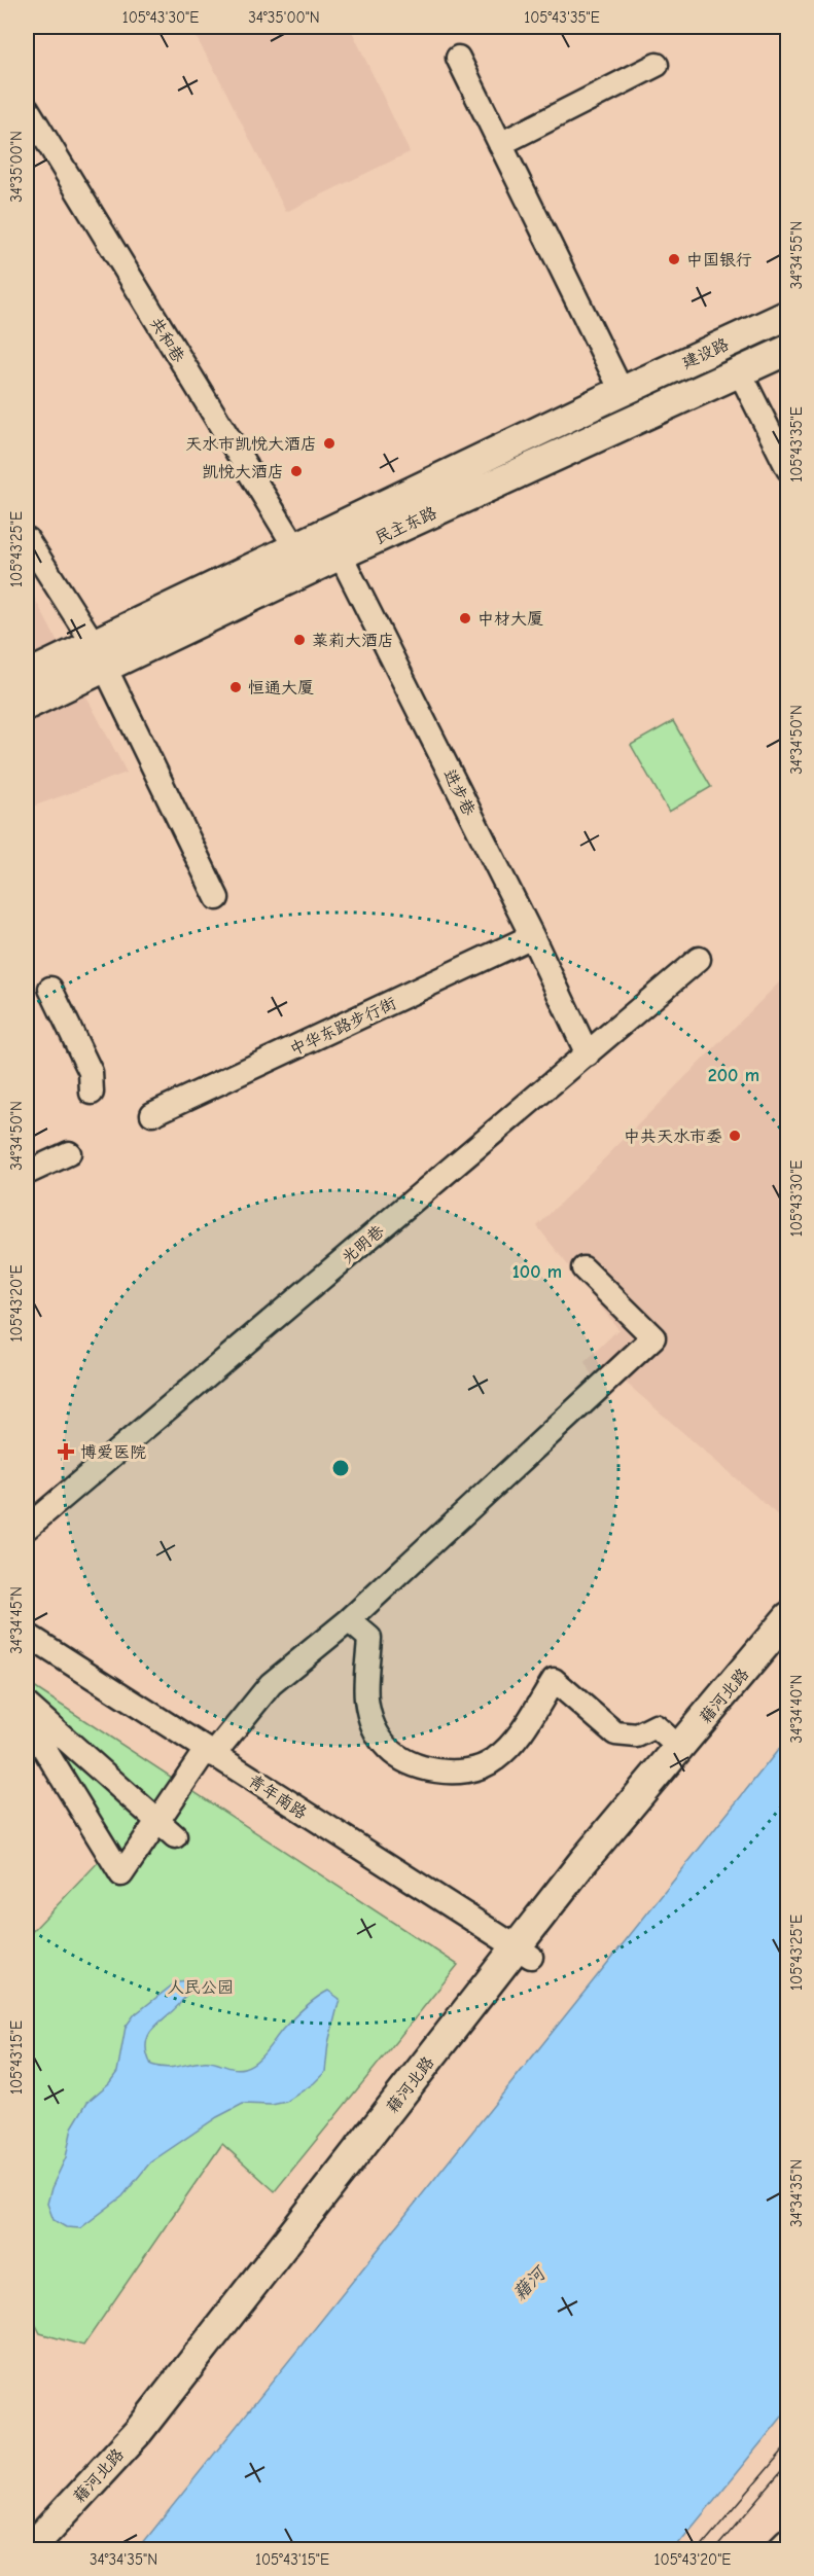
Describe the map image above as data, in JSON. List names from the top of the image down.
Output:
{
  "streets": {
    "main road": ["建设路", "民主东路", "藉河北路"],
    "street": [
      "共和巷",
      "进步巷",
      "中华东路步行街",
      "光明巷",
      "青年南路"
    ]
  },
  "crossings": [
    ["共和巷", "民主东路"],
    ["建设路", "民主东路"],
    ["民主东路", "进步巷"],
    ["进步巷", "中华东路步行街"],
    ["进步巷", "光明巷"],
    ["藉河北路", "青年南路"]
  ],
  "water": ["藉河"],
  "parks": ["人民公园"],
  "places": {
    "other": [
      "中国银行",
      "天水市凯悦大酒店",
      "凯悦大酒店",
      "中材大厦",
      "莱莉大酒店",
      "恒通大厦",
      "中共天水市委"
    ],
    "health": ["博爱医院"]
  },
  "coordinates": [
    "105°43'30\"E",
    "34°35'00\"N",
    "105°43'35\"E",
    "34°34'55\"N",
    "105°43'25\"E",
    "34°34'50\"N",
    "105°43'20\"E",
    "34°34'45\"N",
    "34°34'40\"N",
    "105°43'15\"E",
    "34°34'35\"N"
  ],
  "rings": ["200 m", "100 m"]
}
